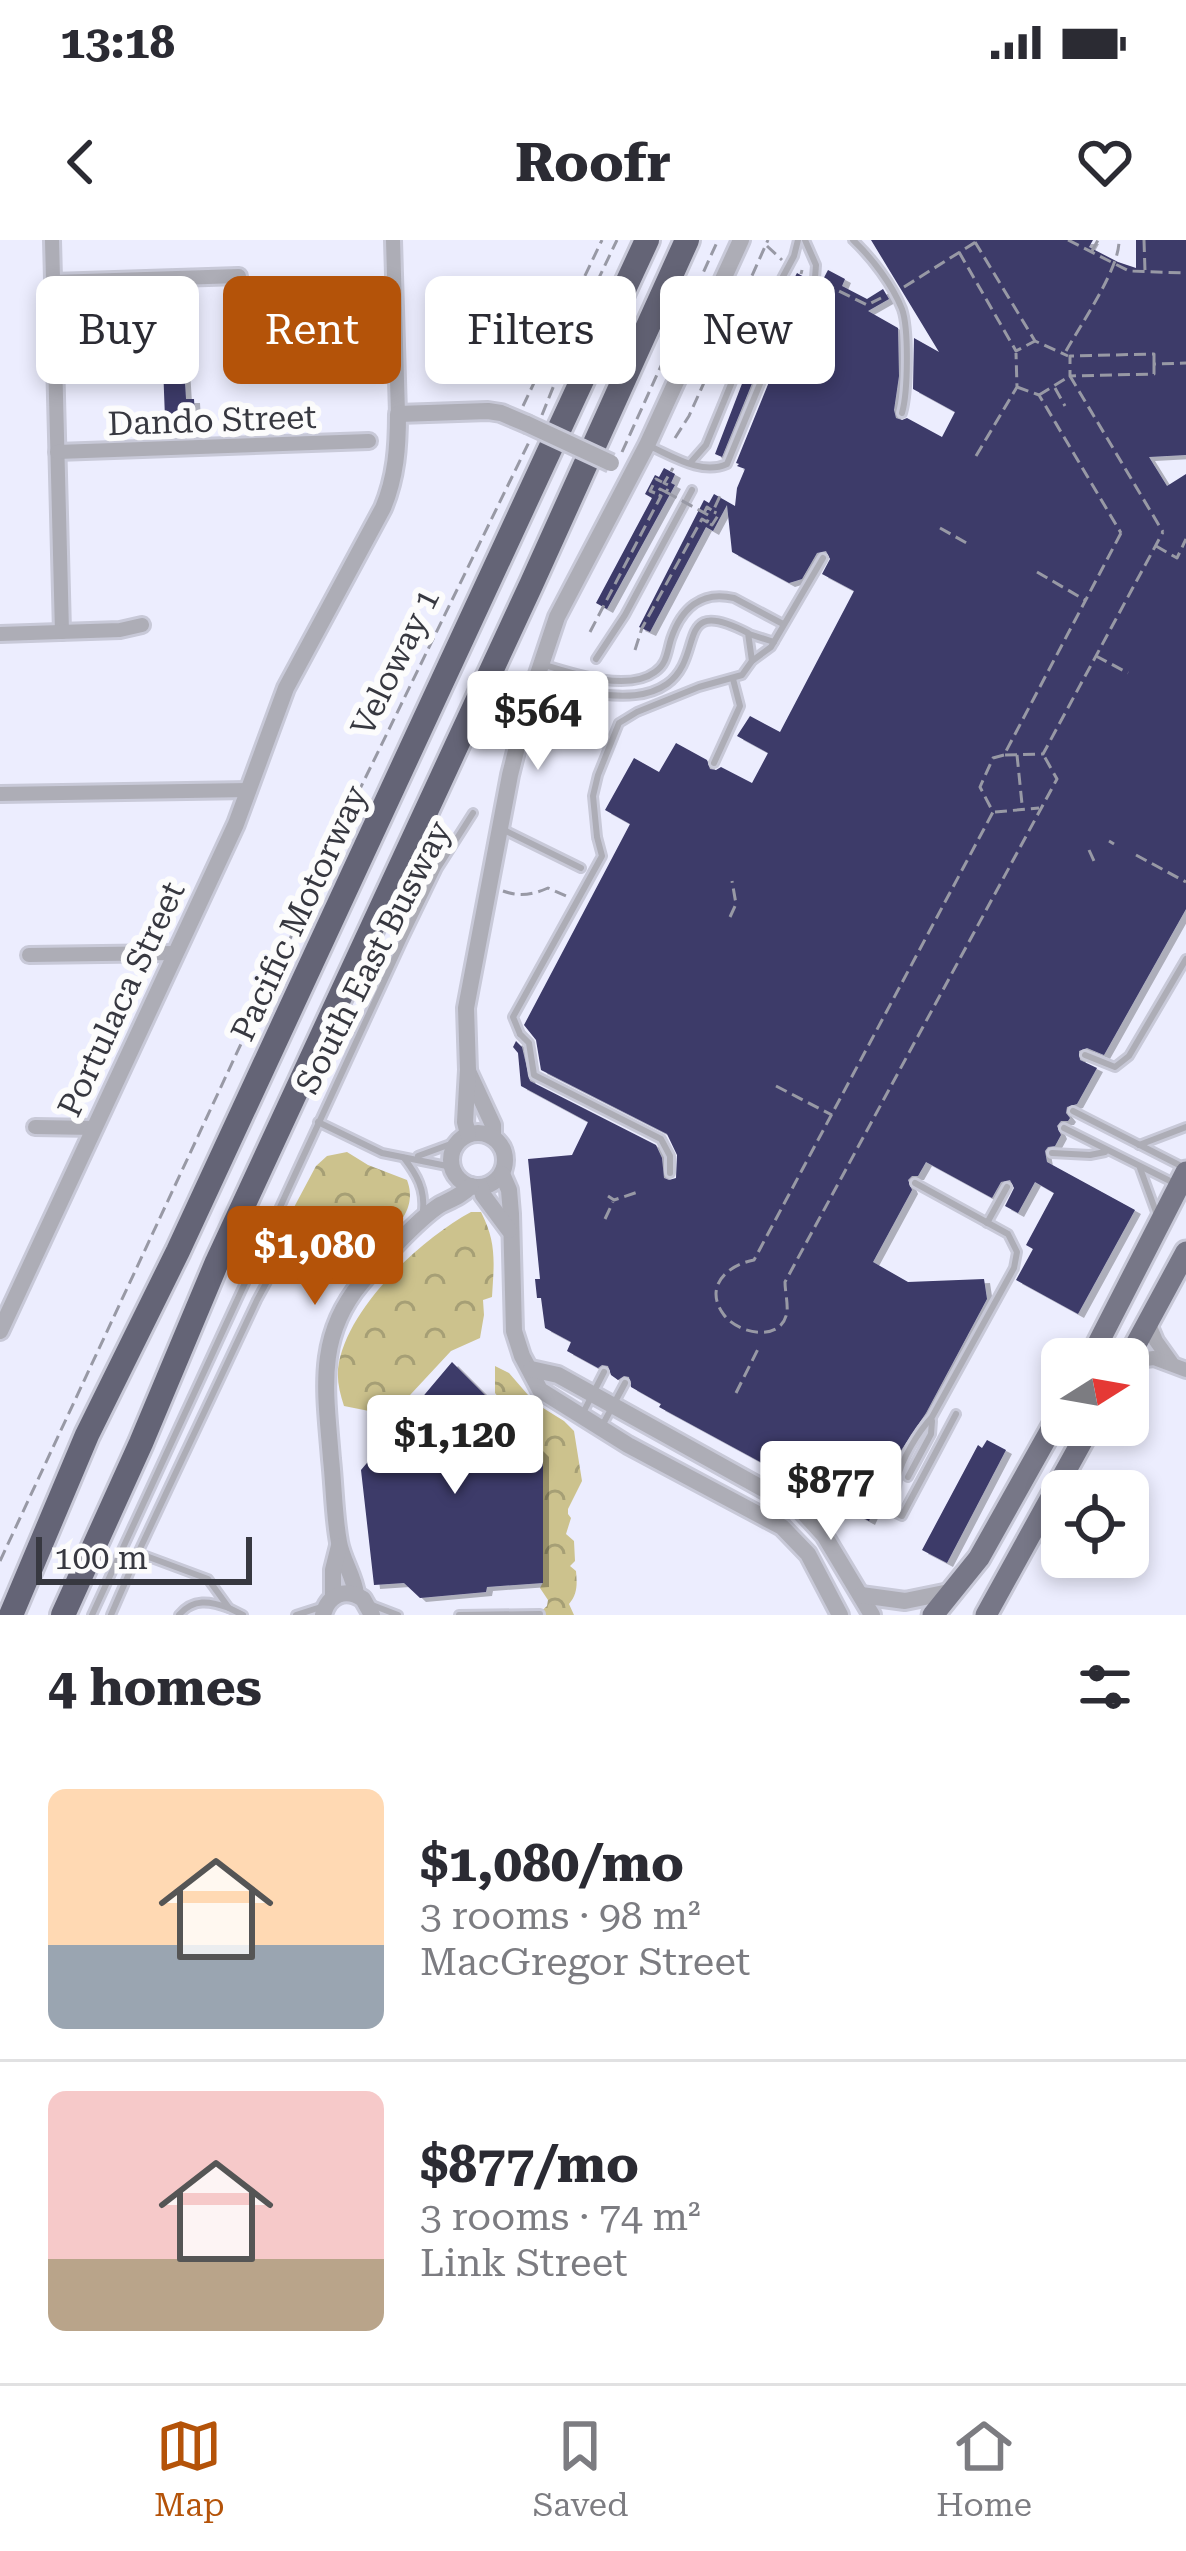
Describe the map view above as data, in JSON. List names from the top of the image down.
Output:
{
  "streets": {
    "highway": ["Pacific Motorway"],
    "street": ["Dando Street", "Portulaca Street"],
    "lane": ["South East Busway"],
    "path": ["Veloway 1"]
  },
  "scale_bar": "100 m",
  "north": "right",
  "page": {
    "status": "13:18",
    "header": "Roofr",
    "chip": [
      "Buy",
      "Rent",
      "Filters",
      "New"
    ],
    "price": [
      "$564",
      "$1,080",
      "$1,120",
      "$877"
    ],
    "scale": "100 m",
    "heading": "4 homes",
    "list": [
      {
        "name": "$1,080/mo",
        "note": "3 rooms · 98 m² · MacGregor Street"
      },
      {
        "name": "$877/mo",
        "note": "3 rooms · 74 m² · Link Street"
      }
    ],
    "tabs": ["Map", "Saved", "Home"]
  }
}
